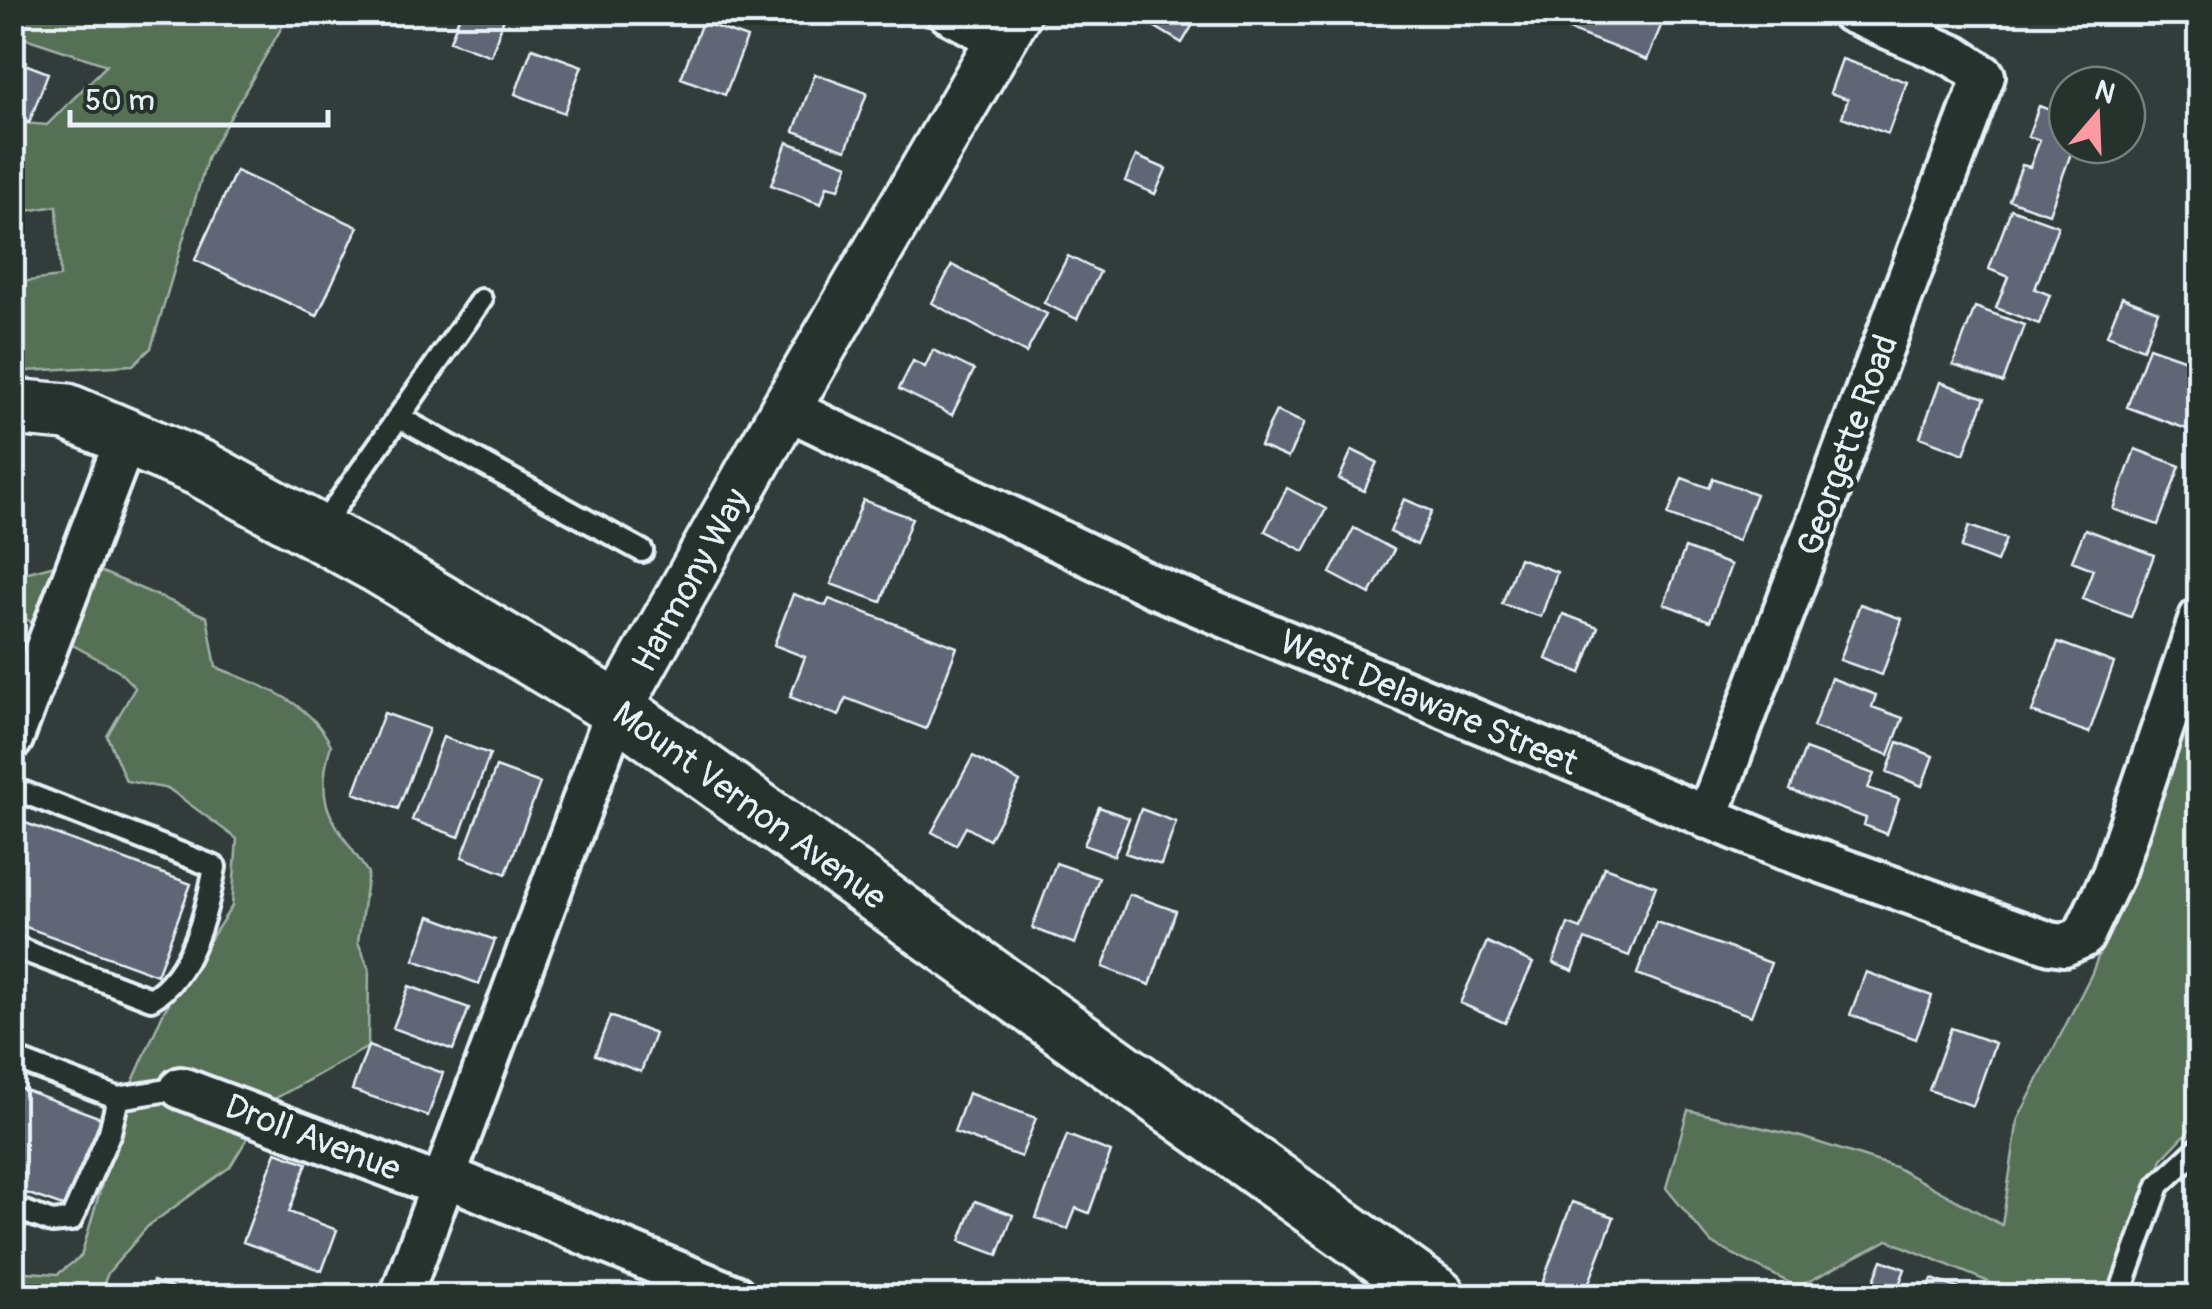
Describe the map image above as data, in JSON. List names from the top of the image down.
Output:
{
  "streets": {
    "main road": ["Mount Vernon Avenue"],
    "street": [
      "Georgette Road",
      "Harmony Way",
      "West Delaware Street",
      "Droll Avenue"
    ]
  },
  "crossings": [
    ["Georgette Road", "West Delaware Street"],
    ["Harmony Way", "West Delaware Street"],
    ["Harmony Way", "Mount Vernon Avenue"],
    ["Harmony Way", "Droll Avenue"]
  ],
  "scale_bar": "50 m",
  "north": "top"
}
